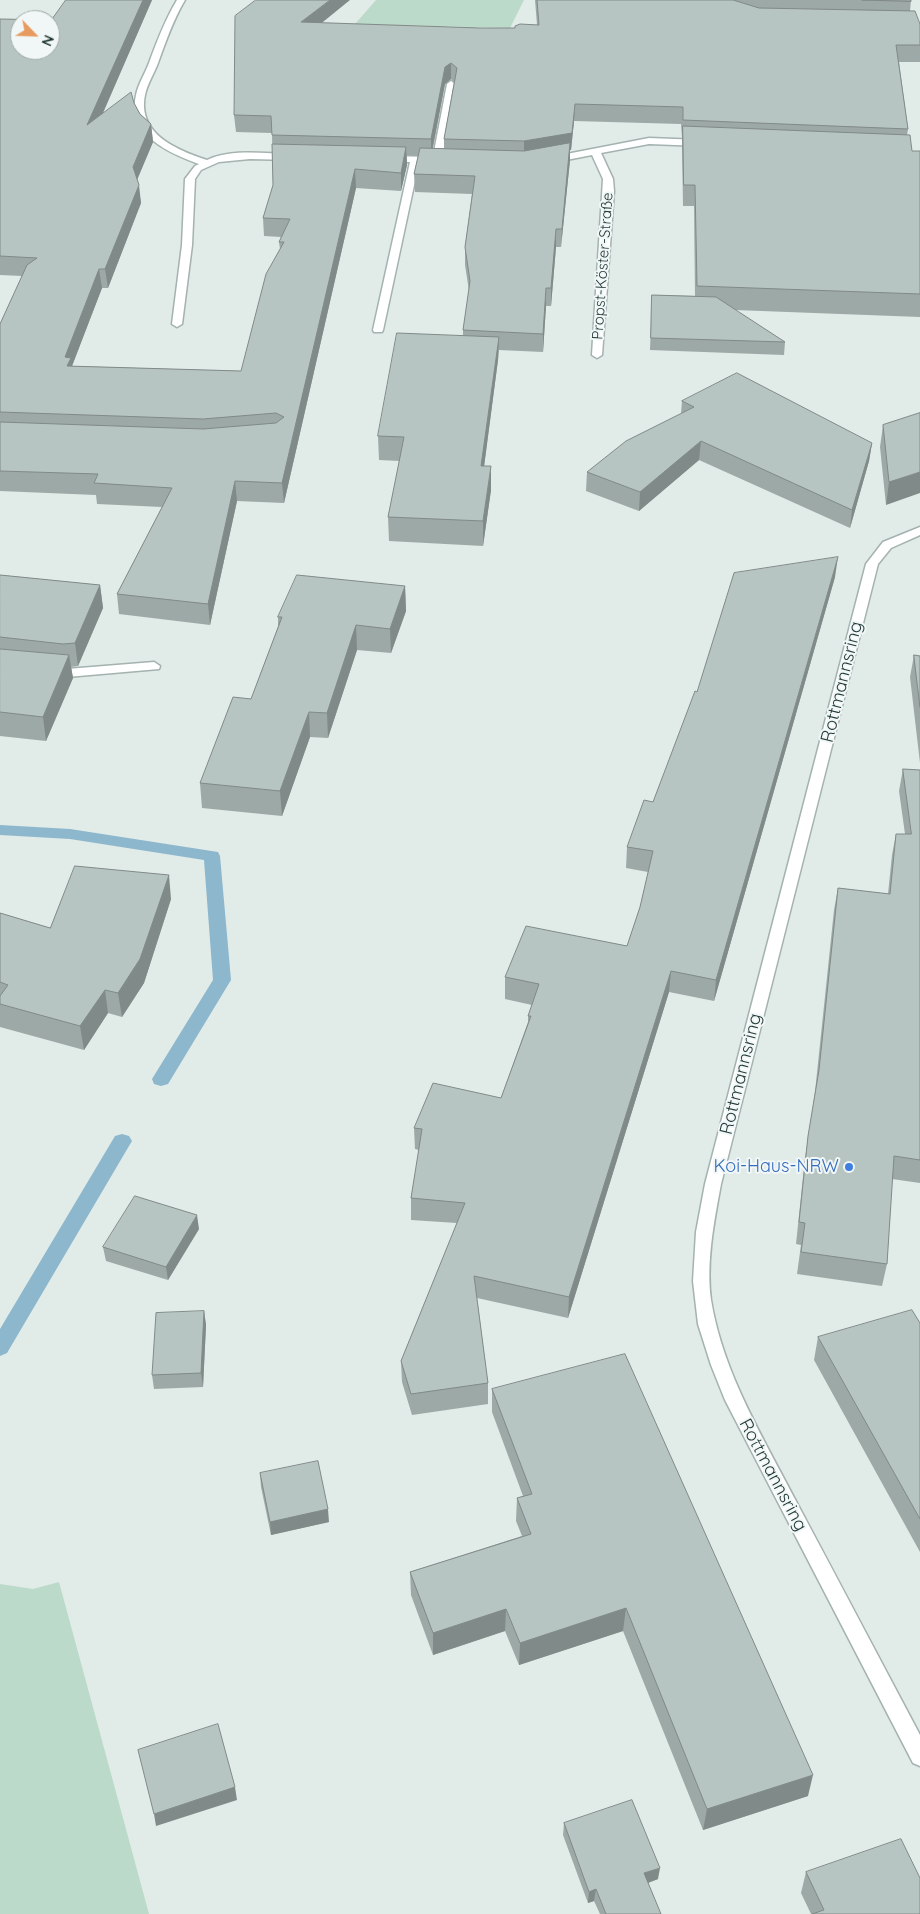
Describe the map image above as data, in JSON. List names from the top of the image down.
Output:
{
  "streets": {
    "street": ["Propst-Köster-Straße", "Rottmannsring"]
  },
  "places": ["Koi-Haus-NRW"],
  "north": "bottom right"
}
